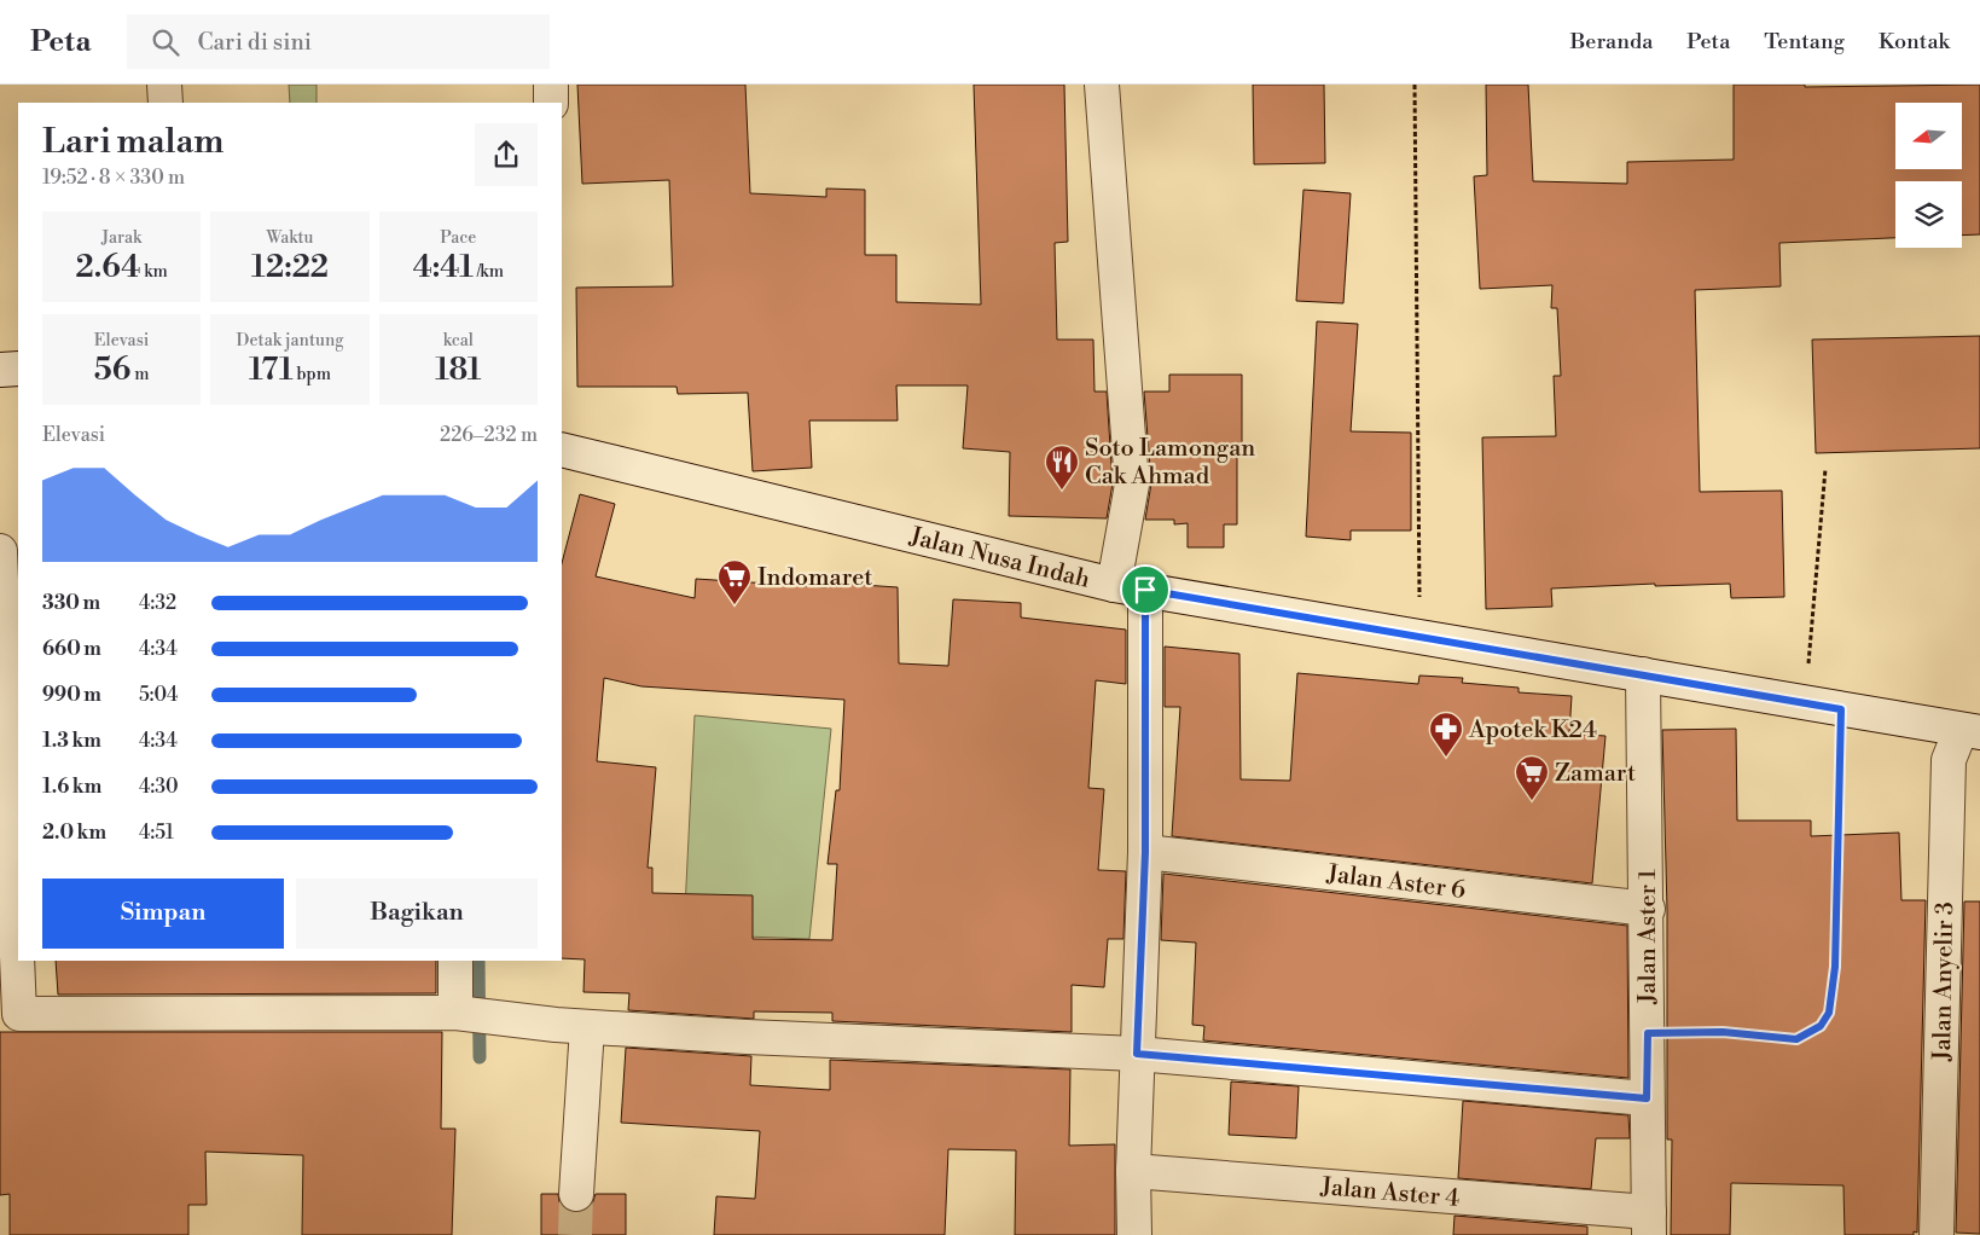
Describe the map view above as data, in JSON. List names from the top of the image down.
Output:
{
  "streets": {
    "street": [
      "Jalan Nusa Indah",
      "Jalan Aster 6",
      "Jalan Aster 1",
      "Jalan Anyelir 3",
      "Jalan Aster 4"
    ]
  },
  "crossings": [
    ["Jalan Nusa Indah", "Jalan Aster 1"],
    ["Jalan Nusa Indah", "Jalan Anyelir 3"],
    ["Jalan Aster 6", "Jalan Aster 1"],
    ["Jalan Aster 1", "Jalan Aster 4"]
  ],
  "places": {
    "restaurant": ["Soto Lamongan Cak Ahmad"],
    "supermarket": ["Indomaret", "Zamart"],
    "pharmacy": ["Apotek K24"]
  },
  "north": "left",
  "page": {
    "header": "Peta",
    "search": "Cari di sini",
    "nav": [
      "Beranda",
      "Peta",
      "Tentang",
      "Kontak"
    ],
    "heading": ["Lari malam", "19:52 · 8 × 330 m"],
    "stats": [
      ["Jarak", "2.64 km"],
      ["Waktu", "12:22"],
      ["Pace", "4:41 /km"],
      ["Elevasi", "56 m"],
      ["Detak jantung", "171 bpm"],
      ["kcal", "181"]
    ],
    "chart": ["Elevasi", "226–232 m"],
    "list": [
      {
        "name": "330 m",
        "note": "4:32"
      },
      {
        "name": "660 m",
        "note": "4:34"
      },
      {
        "name": "990 m",
        "note": "5:04"
      },
      {
        "name": "1.3 km",
        "note": "4:34"
      },
      {
        "name": "1.6 km",
        "note": "4:30"
      },
      {
        "name": "2.0 km",
        "note": "4:51"
      }
    ],
    "buttons": ["Simpan", "Bagikan"]
  }
}
